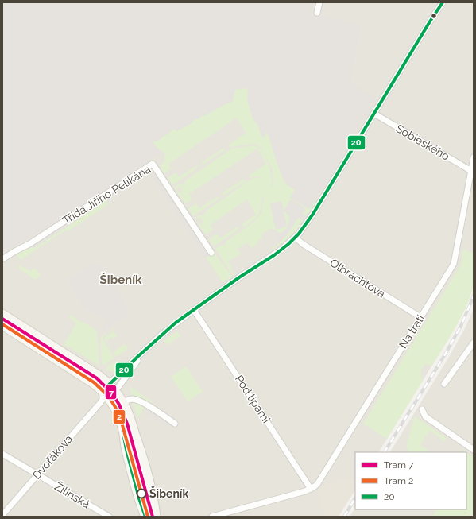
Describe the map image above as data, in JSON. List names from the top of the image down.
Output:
{
  "streets": {
    "street": [
      "Sobieského",
      "Třída Jiřího Pelikána",
      "Olbrachtova",
      "Na trati",
      "Pod lipami",
      "Dvořákova",
      "Žilinská"
    ]
  },
  "crossings": [
    ["Sobieského", "Na trati"],
    ["Olbrachtova", "Na trati"],
    ["Na trati", "Pod lipami"],
    ["Dvořákova", "Žilinská"]
  ],
  "districts": ["Šibeník"],
  "places": ["Šibeník"],
  "lines": ["transit line 20", "tram line 7", "tram line 2"],
  "legend": ["Tram 7", "Tram 2", "20"]
}
